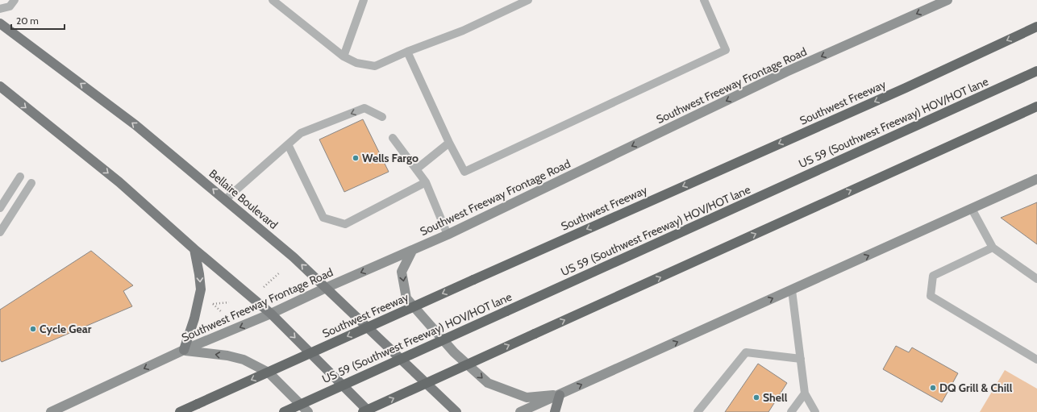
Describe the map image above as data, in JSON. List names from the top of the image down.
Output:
{
  "streets": {
    "highway": ["Southwest Freeway", "US 59 (Southwest Freeway) HOV/HOT lane"],
    "main road": ["Southwest Freeway Frontage Road", "Bellaire Boulevard"]
  },
  "crossings": [
    ["Southwest Freeway Frontage Road", "Bellaire Boulevard"]
  ],
  "one_way": ["Southwest Freeway Frontage Road"],
  "places": [
    "Wells Fargo",
    "Cycle Gear",
    "DQ Grill & Chill",
    "Shell"
  ],
  "scale_bar": "20 m"
}
